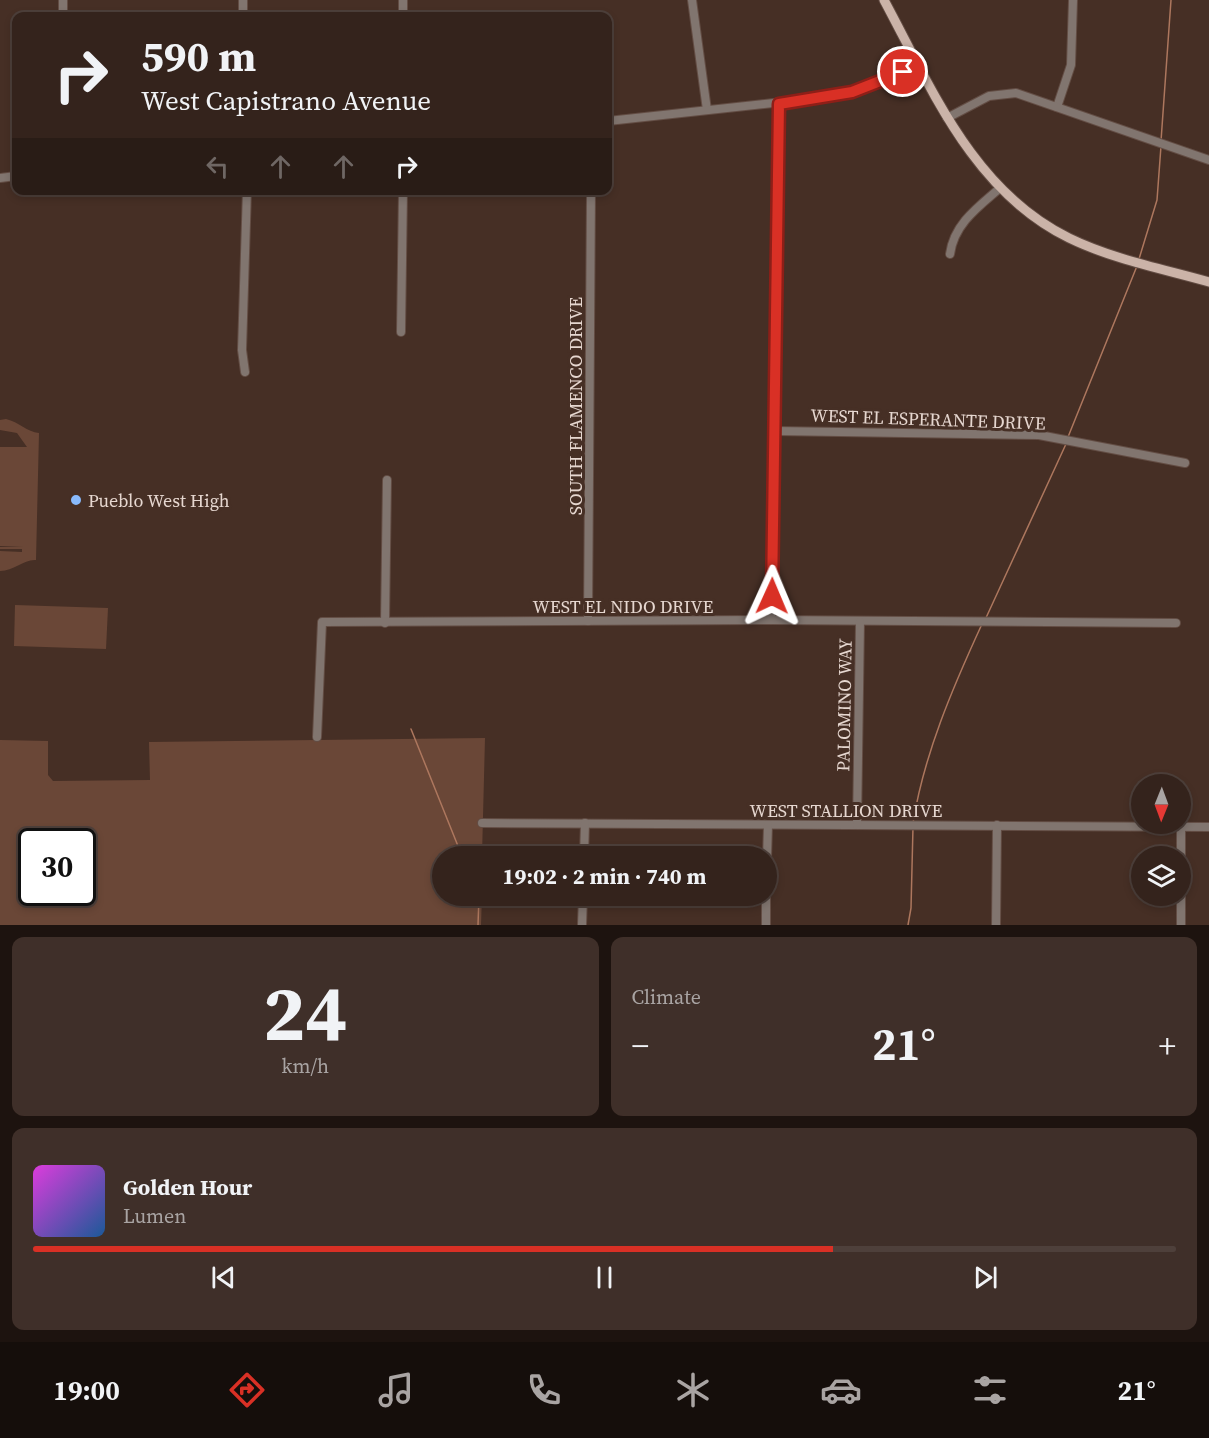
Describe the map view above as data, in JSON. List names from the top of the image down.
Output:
{
  "streets": {
    "street": [
      "SOUTH FLAMENCO DRIVE",
      "WEST EL ESPERANTE DRIVE",
      "WEST EL NIDO DRIVE",
      "PALOMINO WAY",
      "WEST STALLION DRIVE"
    ]
  },
  "crossings": [
    ["SOUTH FLAMENCO DRIVE", "WEST EL NIDO DRIVE"],
    ["WEST EL NIDO DRIVE", "PALOMINO WAY"],
    ["PALOMINO WAY", "WEST STALLION DRIVE"]
  ],
  "places": ["Pueblo West High"],
  "north": "bottom",
  "page": {
    "turn": ["590 m", "West Capistrano Avenue"],
    "limit": "30",
    "trip": "19:02 · 2 min · 740 m",
    "tile": [
      ["24", "km/h"],
      "Climate"
    ],
    "heat": ["−", "21°", "+"],
    "song": ["Golden Hour", "Lumen"],
    "tabs": ["19:00", "21°"]
  }
}
